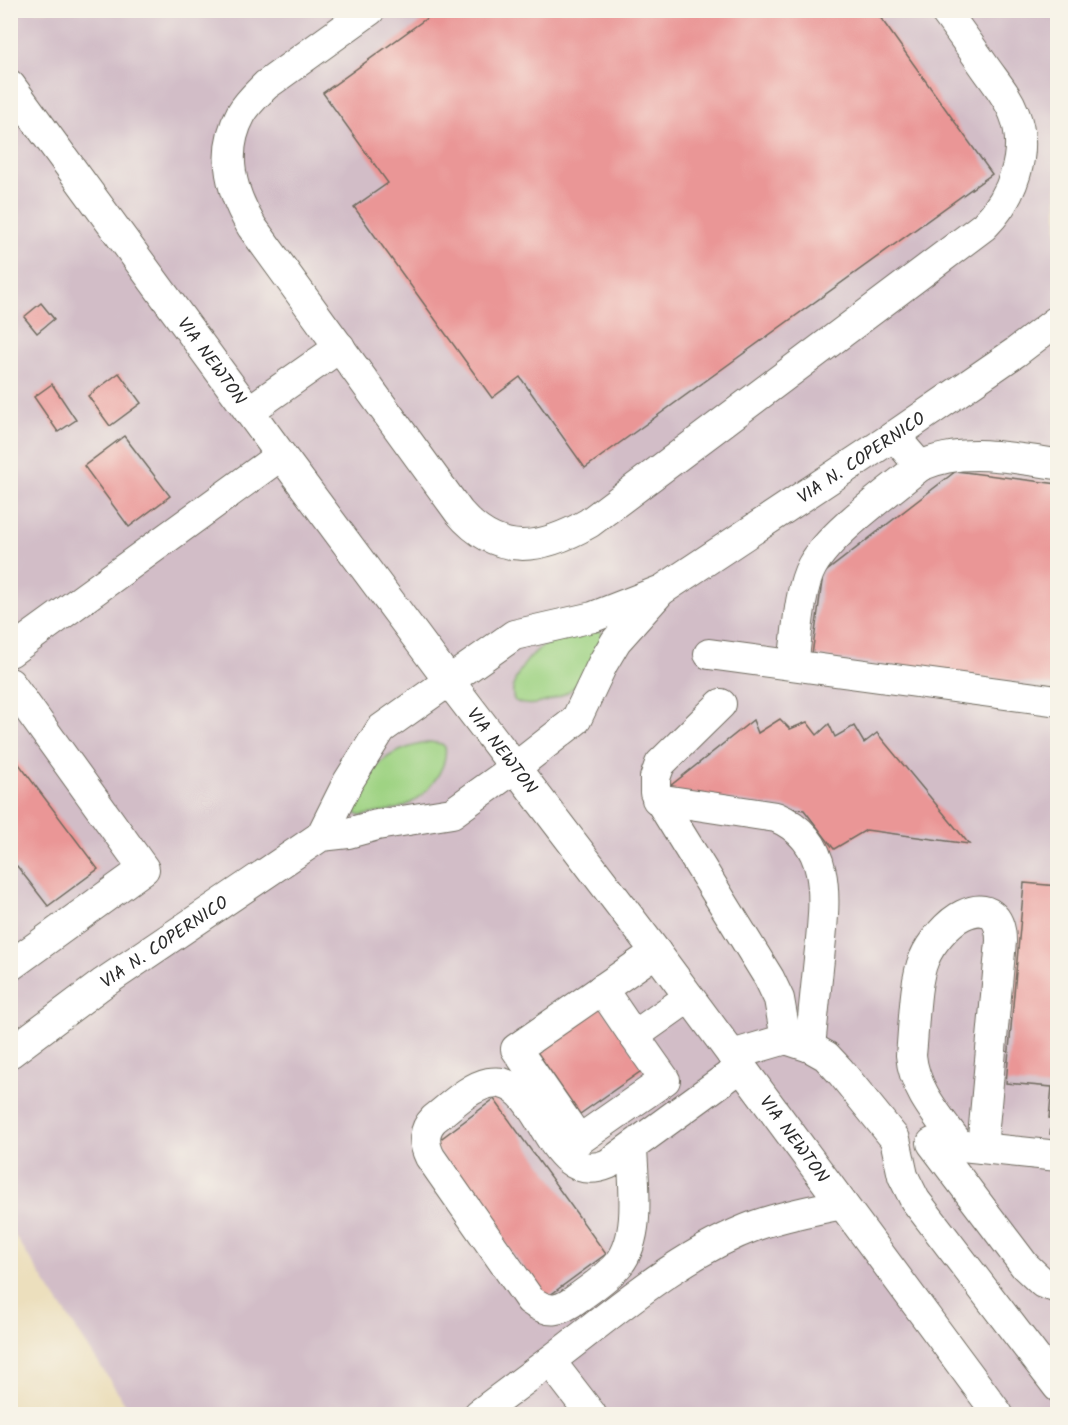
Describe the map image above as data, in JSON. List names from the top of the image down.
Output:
{
  "streets": {
    "street": ["VIA NEWTON", "VIA N. COPERNICO"]
  }
}
